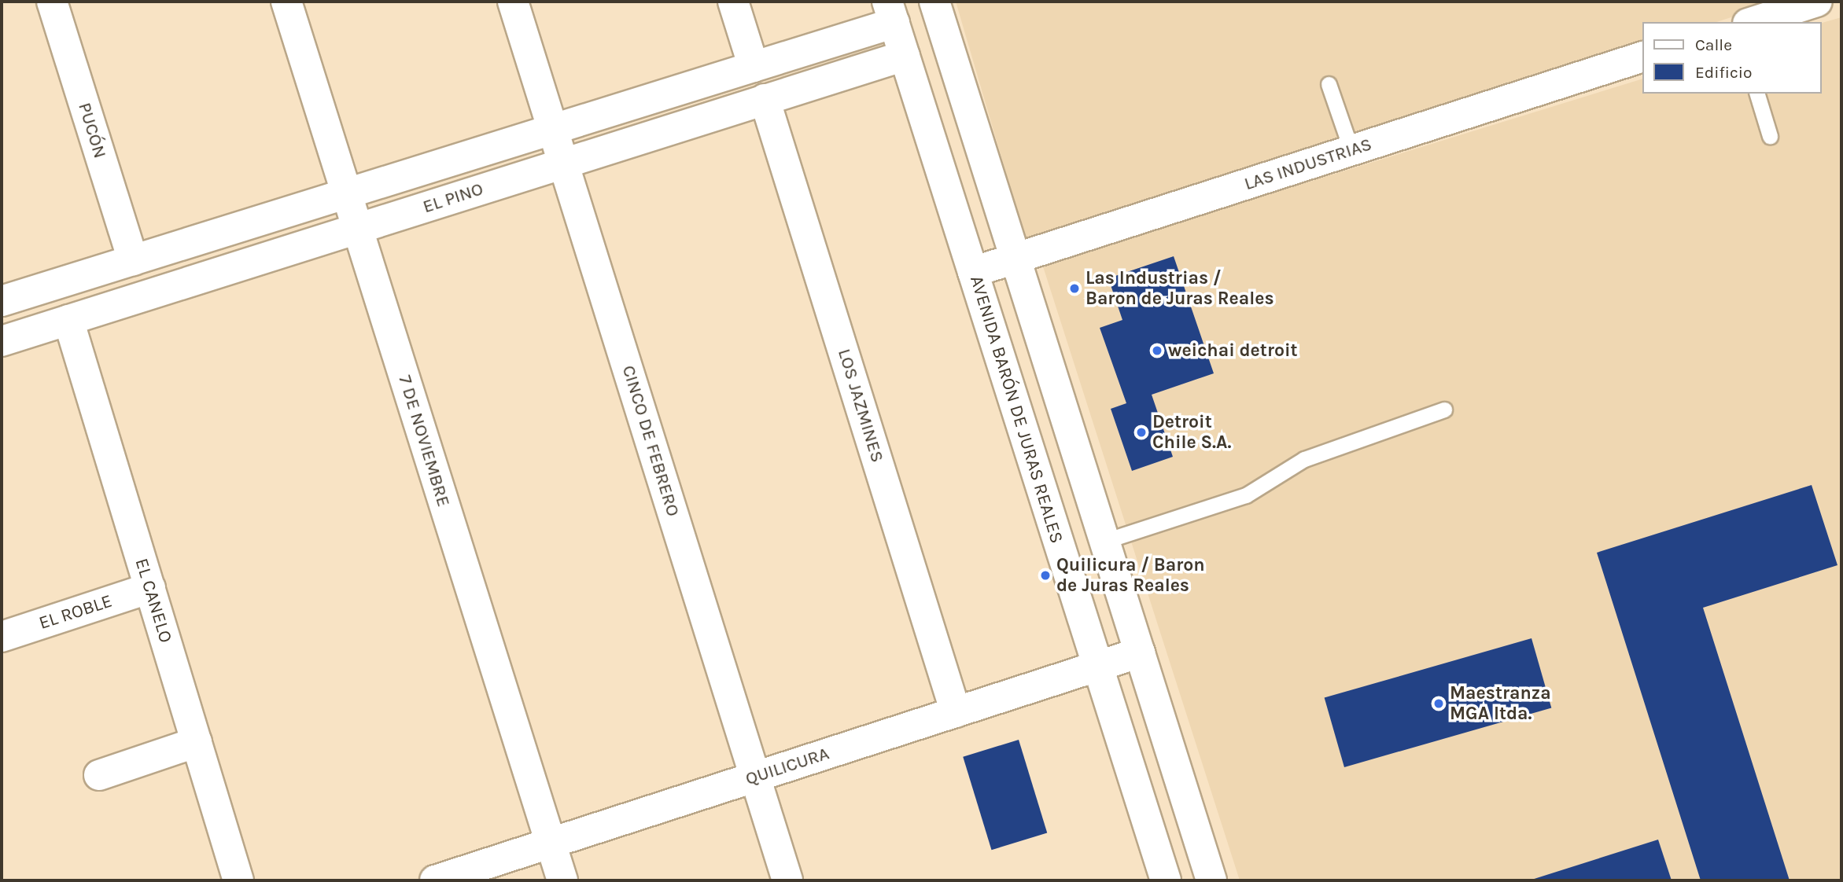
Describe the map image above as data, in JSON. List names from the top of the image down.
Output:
{
  "streets": {
    "street": [
      "PUCÓN",
      "LAS INDUSTRIAS",
      "EL PINO",
      "LOS JAZMINES",
      "AVENIDA BARÓN DE JURAS REALES",
      "7 DE NOVIEMBRE",
      "CINCO DE FEBRERO",
      "EL CANELO",
      "EL ROBLE",
      "QUILICURA"
    ]
  },
  "crossings": [
    ["PUCÓN", "EL PINO"],
    ["LAS INDUSTRIAS", "AVENIDA BARÓN DE JURAS REALES"],
    ["EL PINO", "LOS JAZMINES"],
    ["EL PINO", "AVENIDA BARÓN DE JURAS REALES"],
    ["EL PINO", "7 DE NOVIEMBRE"],
    ["EL PINO", "CINCO DE FEBRERO"],
    ["EL PINO", "EL CANELO"],
    ["LOS JAZMINES", "QUILICURA"],
    ["AVENIDA BARÓN DE JURAS REALES", "QUILICURA"],
    ["7 DE NOVIEMBRE", "QUILICURA"],
    ["CINCO DE FEBRERO", "QUILICURA"],
    ["EL CANELO", "EL ROBLE"]
  ],
  "places": [
    "Las Industrias / Baron de Juras Reales",
    "weichai detroit",
    "Detroit Chile S.A.",
    "Quilicura / Baron de Juras Reales",
    "Maestranza MGA ltda."
  ],
  "legend": ["Calle", "Edificio"]
}
